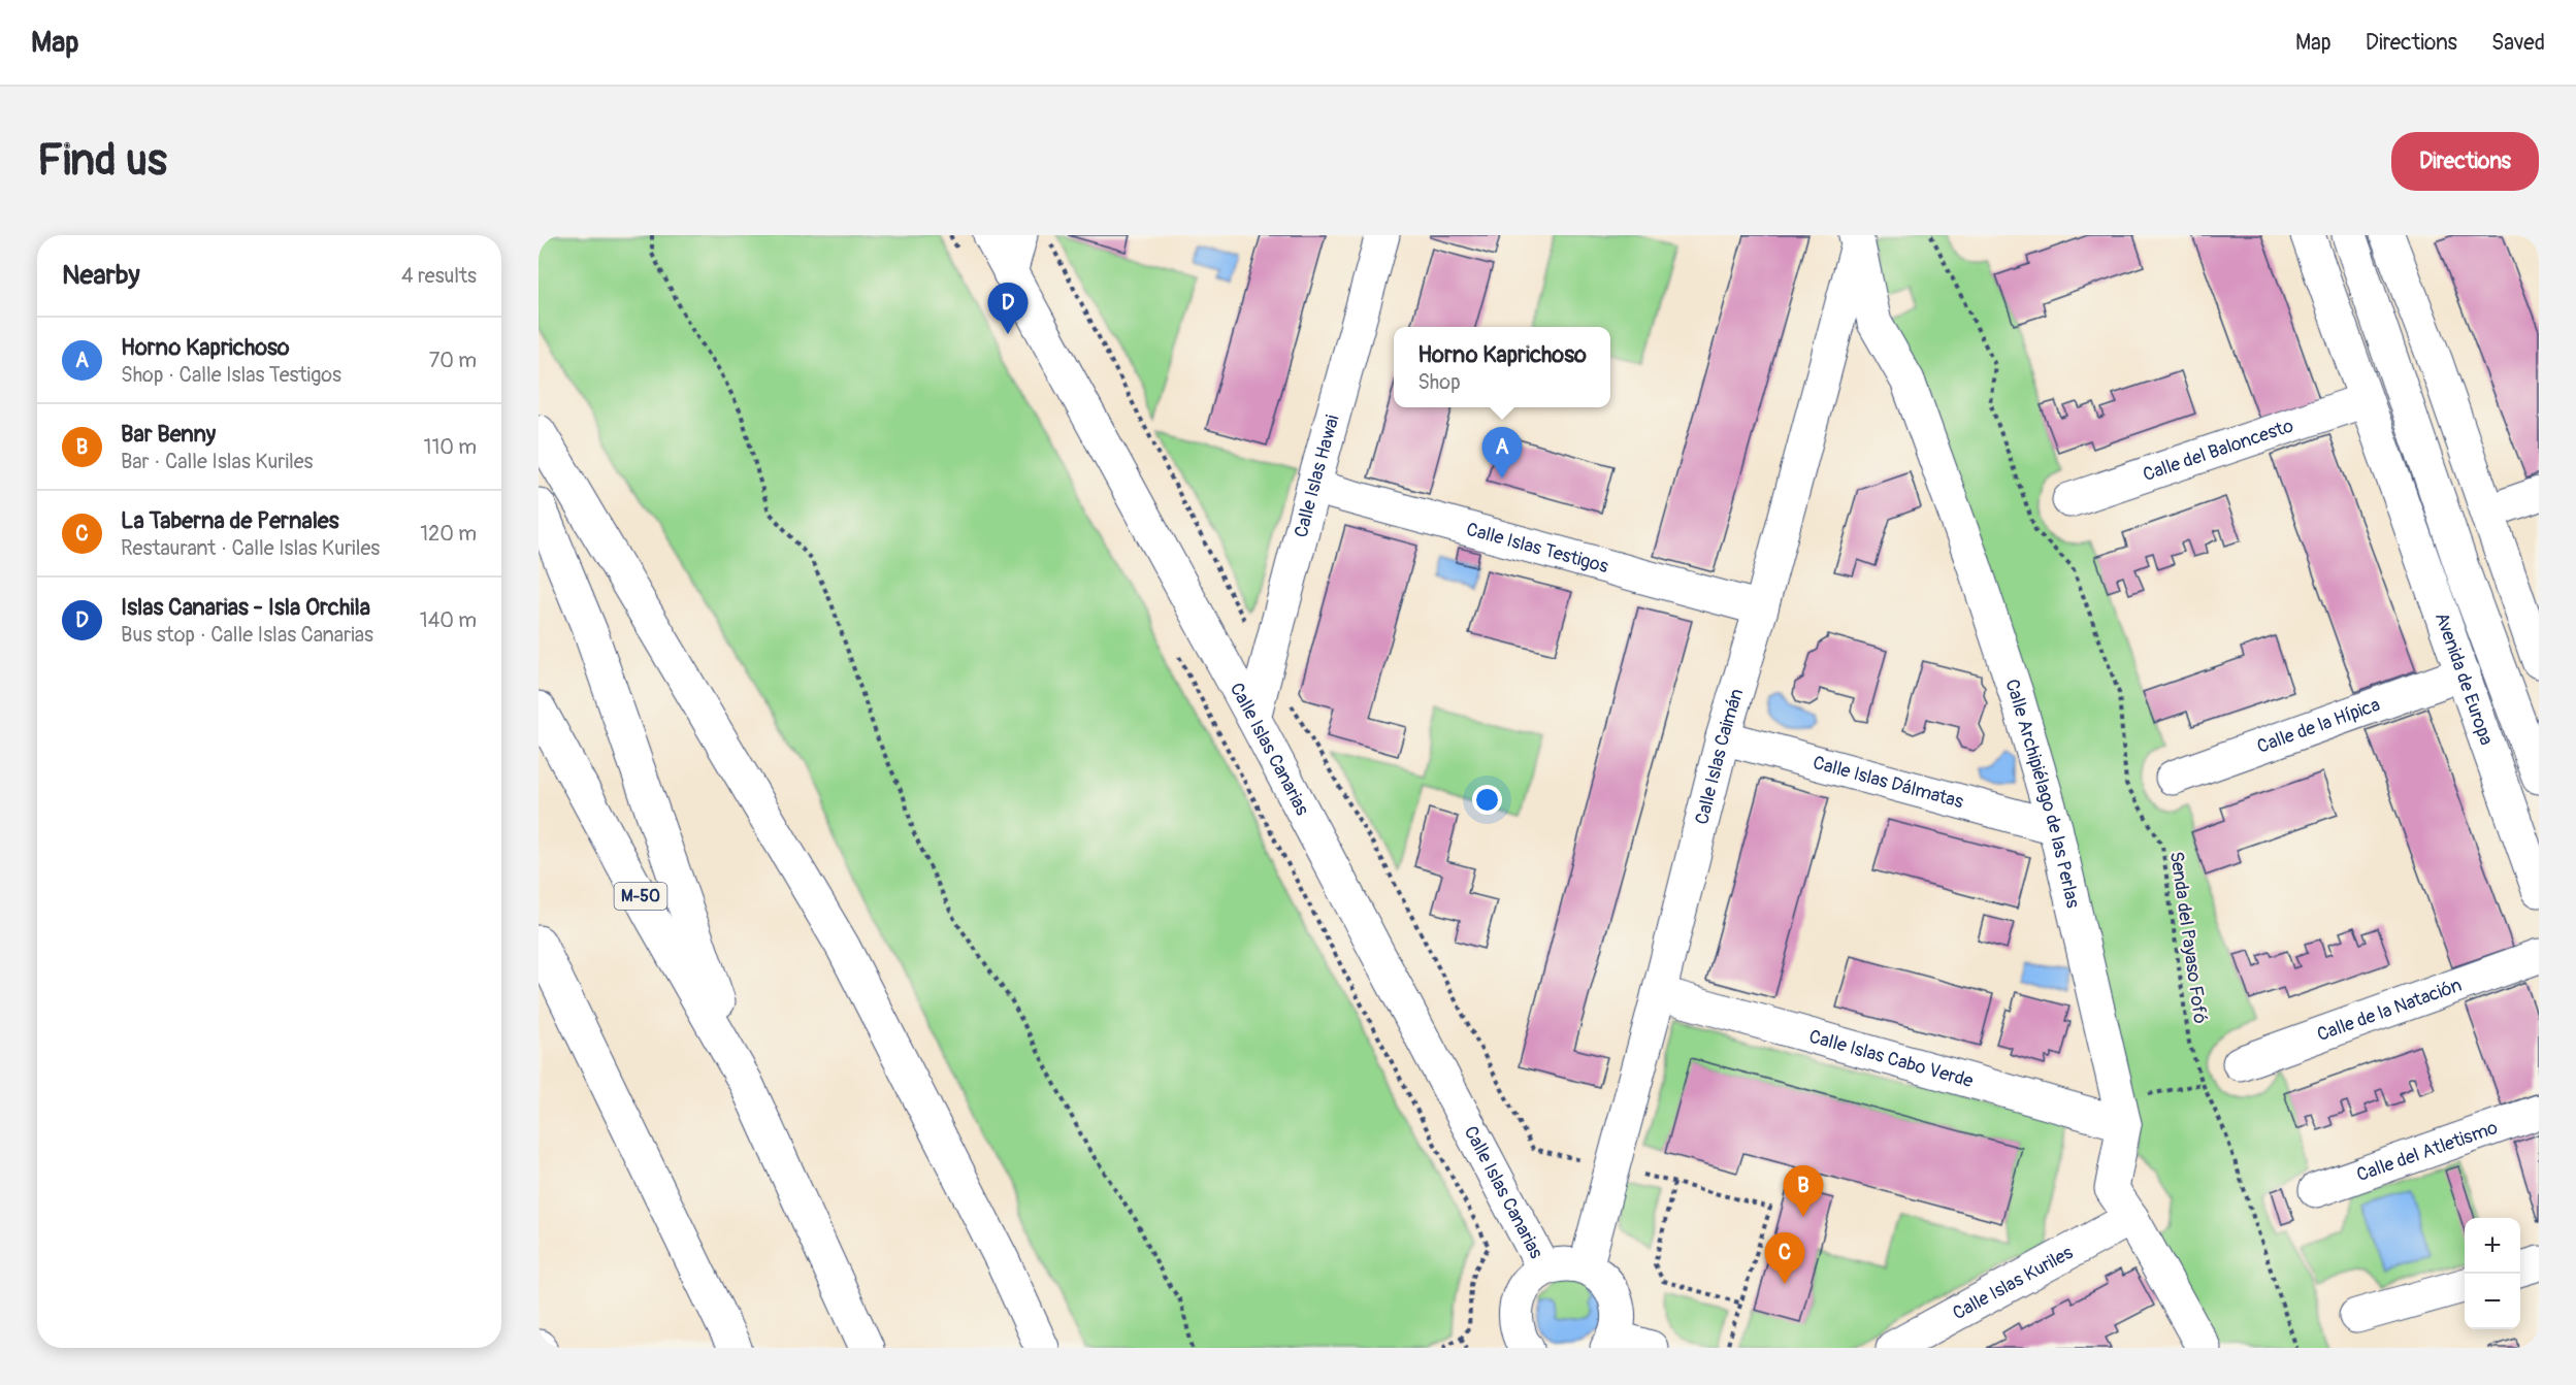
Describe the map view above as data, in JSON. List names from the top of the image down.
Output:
{
  "streets": {
    "main road": [
      "Calle del Baloncesto",
      "Calle Islas Hawai",
      "Calle Islas Testigos",
      "Avenida de Europa",
      "Calle de la Hípica",
      "Calle Islas Canarias",
      "Calle Islas Caimán",
      "Calle Islas Dálmatas",
      "Calle Archipiélago de las Perlas",
      "M-50",
      "Calle de la Natación",
      "Calle Islas Cabo Verde",
      "Calle del Atletismo",
      "Calle Islas Kuriles"
    ],
    "path": ["Senda del Payaso Fofó"]
  },
  "crossings": [
    ["Calle del Baloncesto", "Avenida de Europa"],
    ["Calle Islas Hawai", "Calle Islas Testigos"],
    ["Calle Islas Hawai", "Calle Islas Canarias"],
    ["Calle Islas Testigos", "Calle Islas Caimán"],
    ["Avenida de Europa", "Calle de la Hípica"],
    ["Calle Islas Caimán", "Calle Islas Dálmatas"],
    ["Calle Islas Caimán", "Calle Archipiélago de las Perlas"],
    ["Calle Islas Caimán", "Calle Islas Cabo Verde"],
    ["Calle Islas Dálmatas", "Calle Archipiélago de las Perlas"],
    ["Calle Archipiélago de las Perlas", "Calle Islas Cabo Verde"],
    ["Calle Archipiélago de las Perlas", "Calle Islas Kuriles"]
  ],
  "page": {
    "header": "Map",
    "nav": ["Map", "Directions", "Saved"],
    "buttons": "Directions",
    "title": "Find us",
    "heading": ["Nearby", "4 results"],
    "pins": [
      "D",
      "A",
      "B",
      "C"
    ],
    "list": [
      {
        "mark": "A",
        "name": "Horno Kaprichoso",
        "note": "Shop · Calle Islas Testigos",
        "value": "70 m"
      },
      {
        "mark": "B",
        "name": "Bar Benny",
        "note": "Bar · Calle Islas Kuriles",
        "value": "110 m"
      },
      {
        "mark": "C",
        "name": "La Taberna de Pernales",
        "note": "Restaurant · Calle Islas Kuriles",
        "value": "120 m"
      },
      {
        "mark": "D",
        "name": "Islas Canarias - Isla Orchila",
        "note": "Bus stop · Calle Islas Canarias",
        "value": "140 m"
      }
    ],
    "popup": ["Horno Kaprichoso", "Shop"],
    "map_buttons": ["+", "−"]
  }
}
